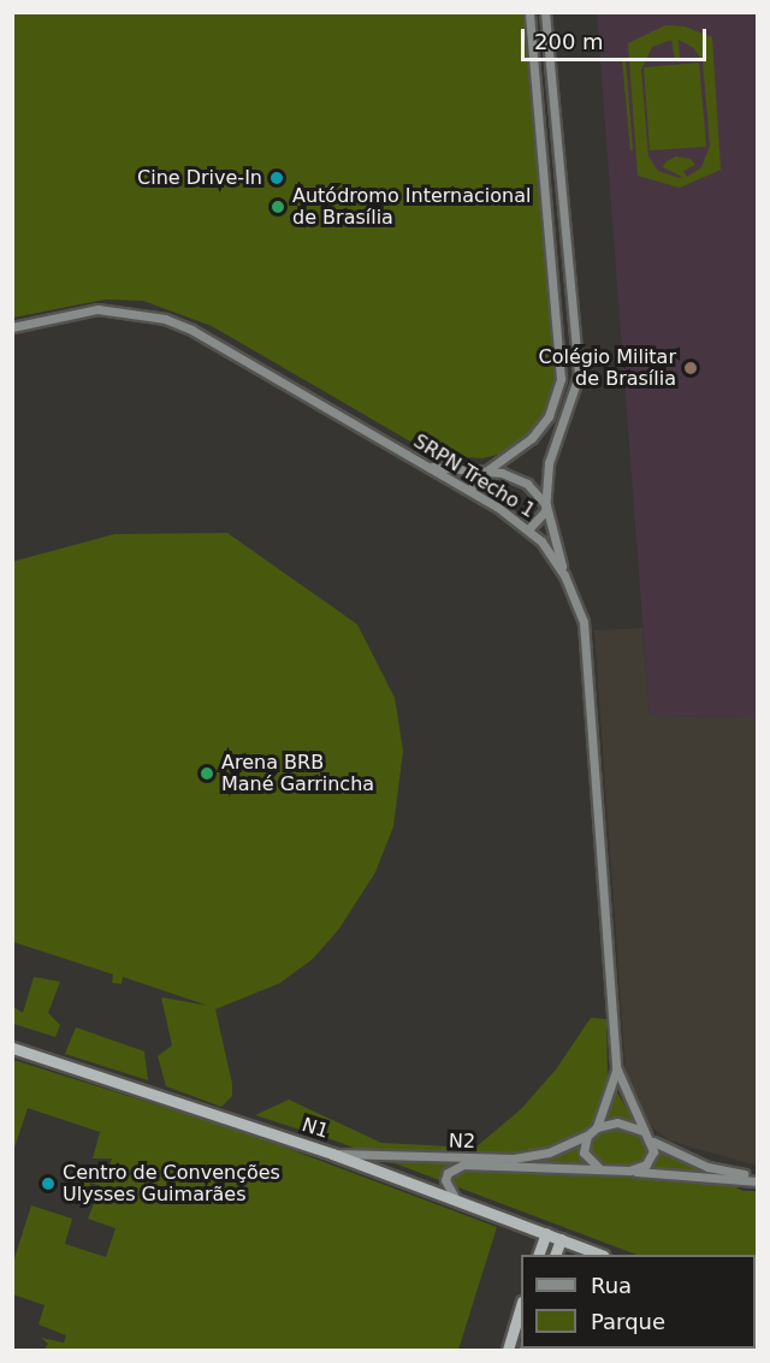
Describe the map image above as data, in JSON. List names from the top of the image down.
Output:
{
  "streets": {
    "highway": ["N1"],
    "main road": ["SRPN Trecho 1", "N2"]
  },
  "crossings": [
    ["SRPN Trecho 1", "N2"],
    ["N1", "N2"]
  ],
  "places": [
    "Cine Drive-In",
    "Autódromo Internacional de Brasília",
    "Colégio Militar de Brasília",
    "Arena BRB Mané Garrincha",
    "Centro de Convenções Ulysses Guimarães"
  ],
  "legend": ["Rua", "Parque"],
  "scale_bar": "200 m"
}
